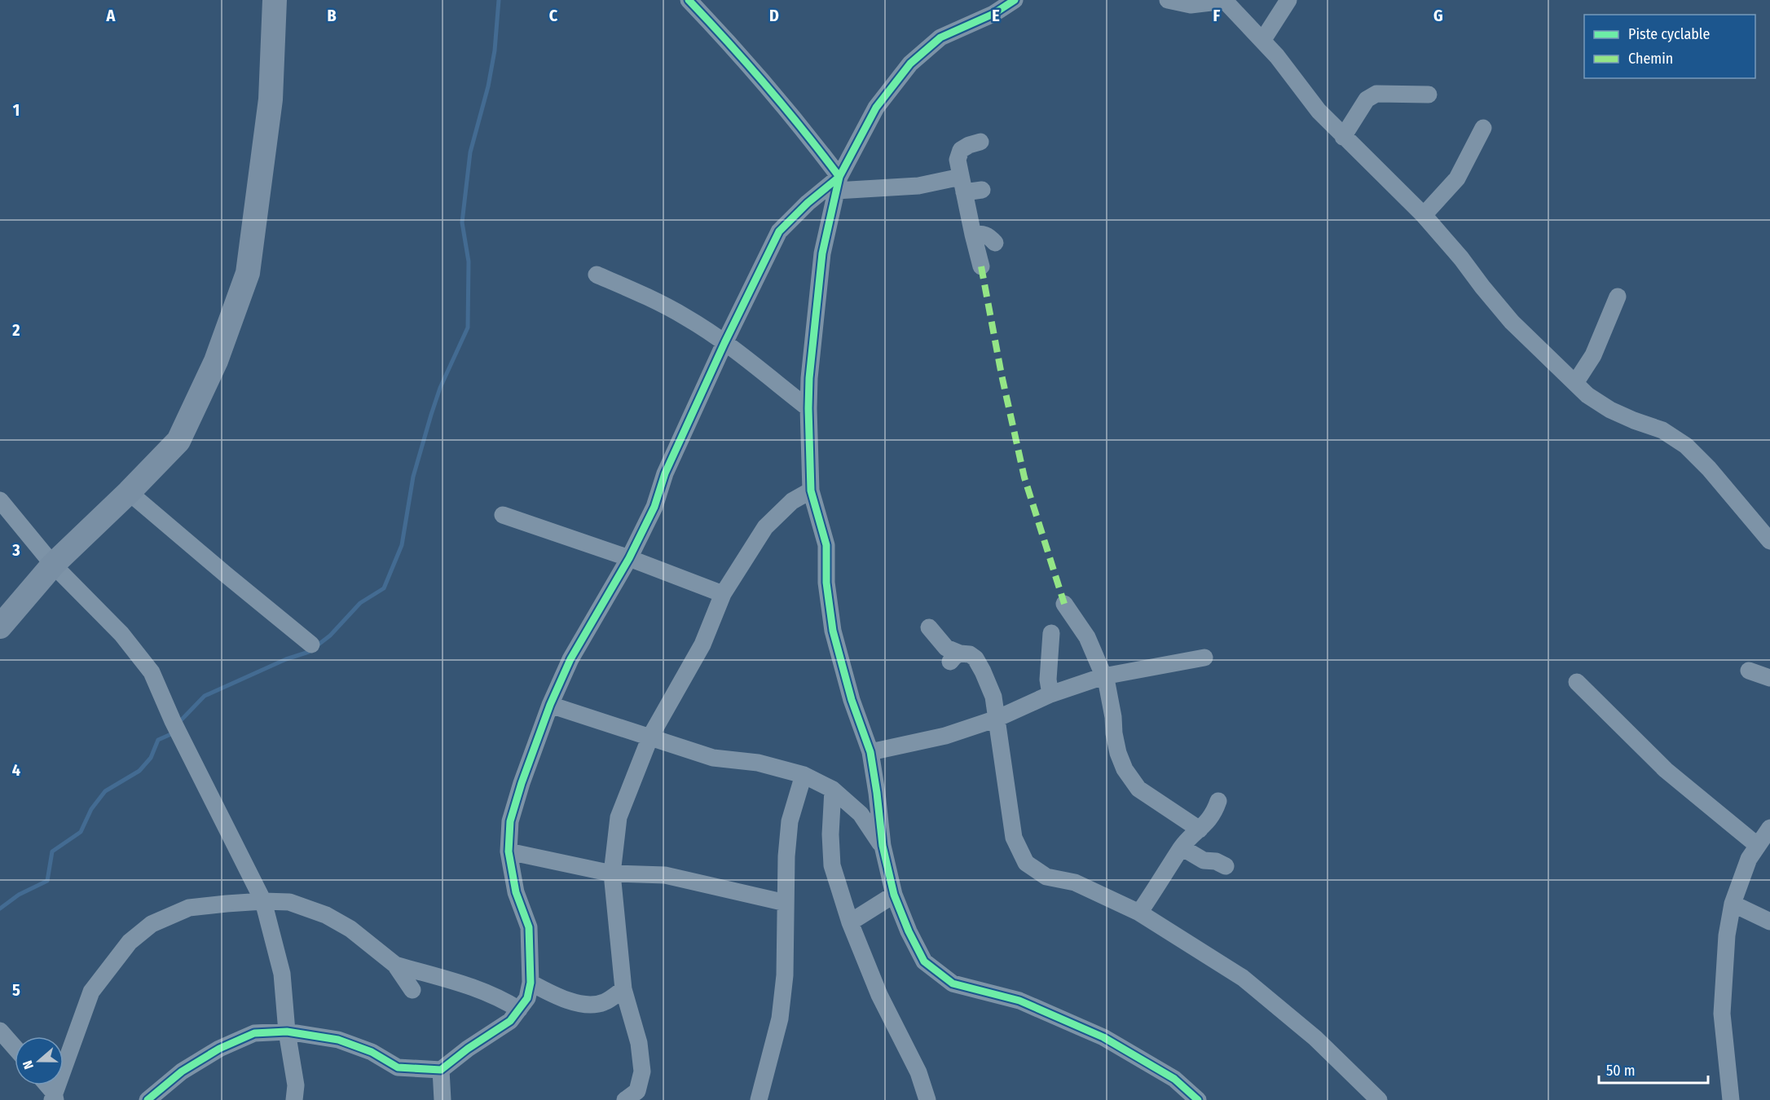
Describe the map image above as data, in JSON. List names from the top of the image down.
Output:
{
  "legend": ["Piste cyclable", "Chemin"],
  "scale_bar": "50 m",
  "north": "left",
  "grid": {
    "columns": [
      "A",
      "B",
      "C",
      "D",
      "E",
      "F",
      "G"
    ],
    "rows": [
      "1",
      "2",
      "3",
      "4",
      "5"
    ]
  }
}
